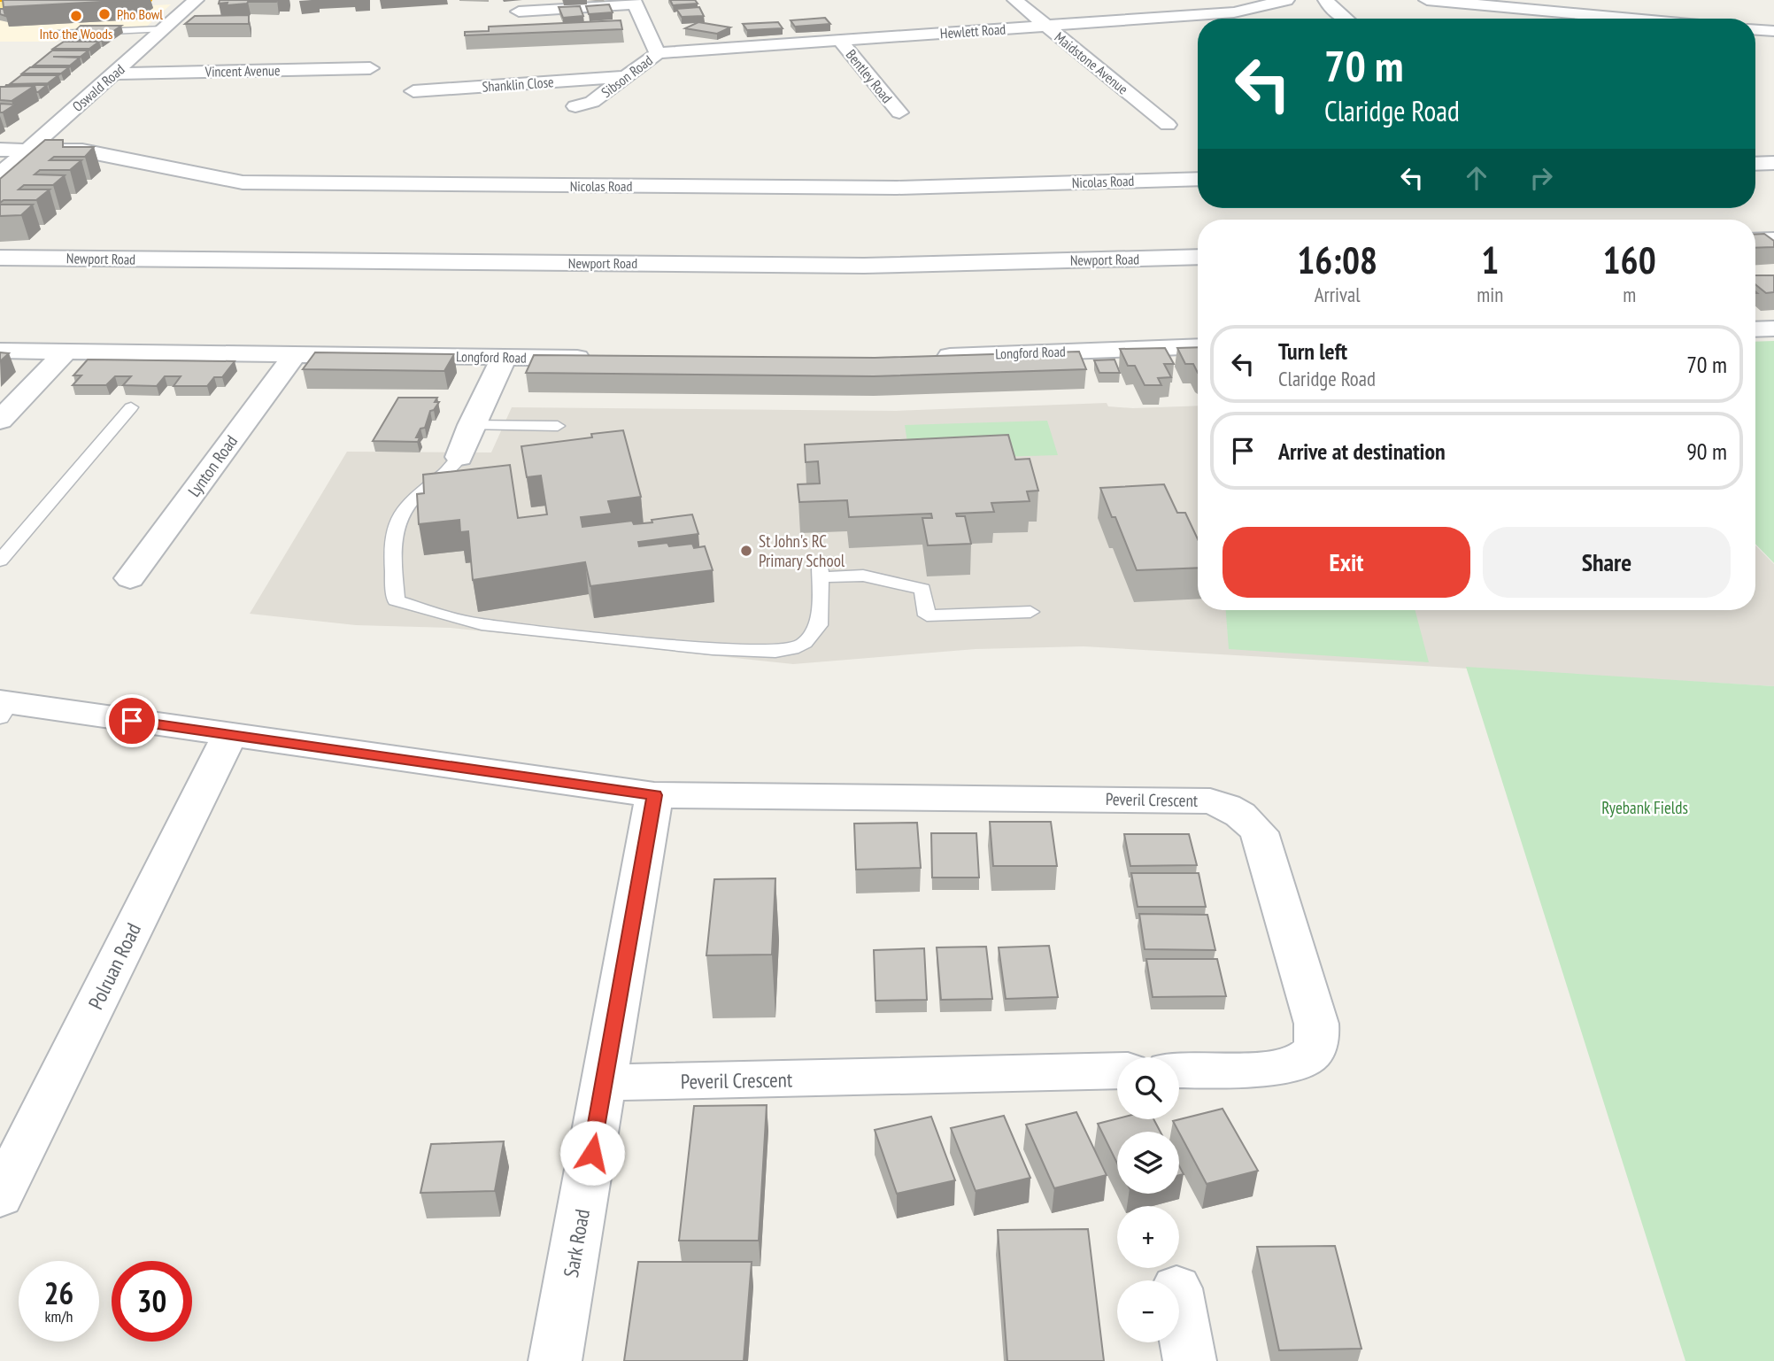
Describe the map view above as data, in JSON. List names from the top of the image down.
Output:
{
  "streets": {
    "street": [
      "Hewlett Road",
      "Maidstone Avenue",
      "Vincent Avenue",
      "Sibson Road",
      "Bentley Road",
      "Shanklin Close",
      "Oswald Road",
      "Nicolas Road",
      "Newport Road",
      "Longford Road",
      "Lynton Road",
      "Peveril Crescent",
      "Polruan Road",
      "Sark Road"
    ]
  },
  "crossings": [
    ["Hewlett Road", "Maidstone Avenue"],
    ["Hewlett Road", "Sibson Road"],
    ["Hewlett Road", "Bentley Road"],
    ["Vincent Avenue", "Oswald Road"],
    ["Sibson Road", "Shanklin Close"],
    ["Oswald Road", "Nicolas Road"],
    ["Longford Road", "Lynton Road"],
    ["Peveril Crescent", "Sark Road"]
  ],
  "parks": ["Ryebank Fields"],
  "places": ["Pho Bowl", "Into the Woods", "St John's RC Primary School"],
  "page": {
    "turn": ["70 m", "Claridge Road"],
    "eta": [
      "16:08",
      "Arrival",
      "1",
      "min",
      "160",
      "m"
    ],
    "list": [
      {
        "name": "Turn left",
        "note": "Claridge Road",
        "value": "70 m"
      },
      {
        "name": "Arrive at destination",
        "value": "90 m"
      }
    ],
    "buttons": ["Exit", "Share"],
    "map_buttons": ["+", "−"],
    "speed": "26 km/h",
    "limit": "30"
  }
}
